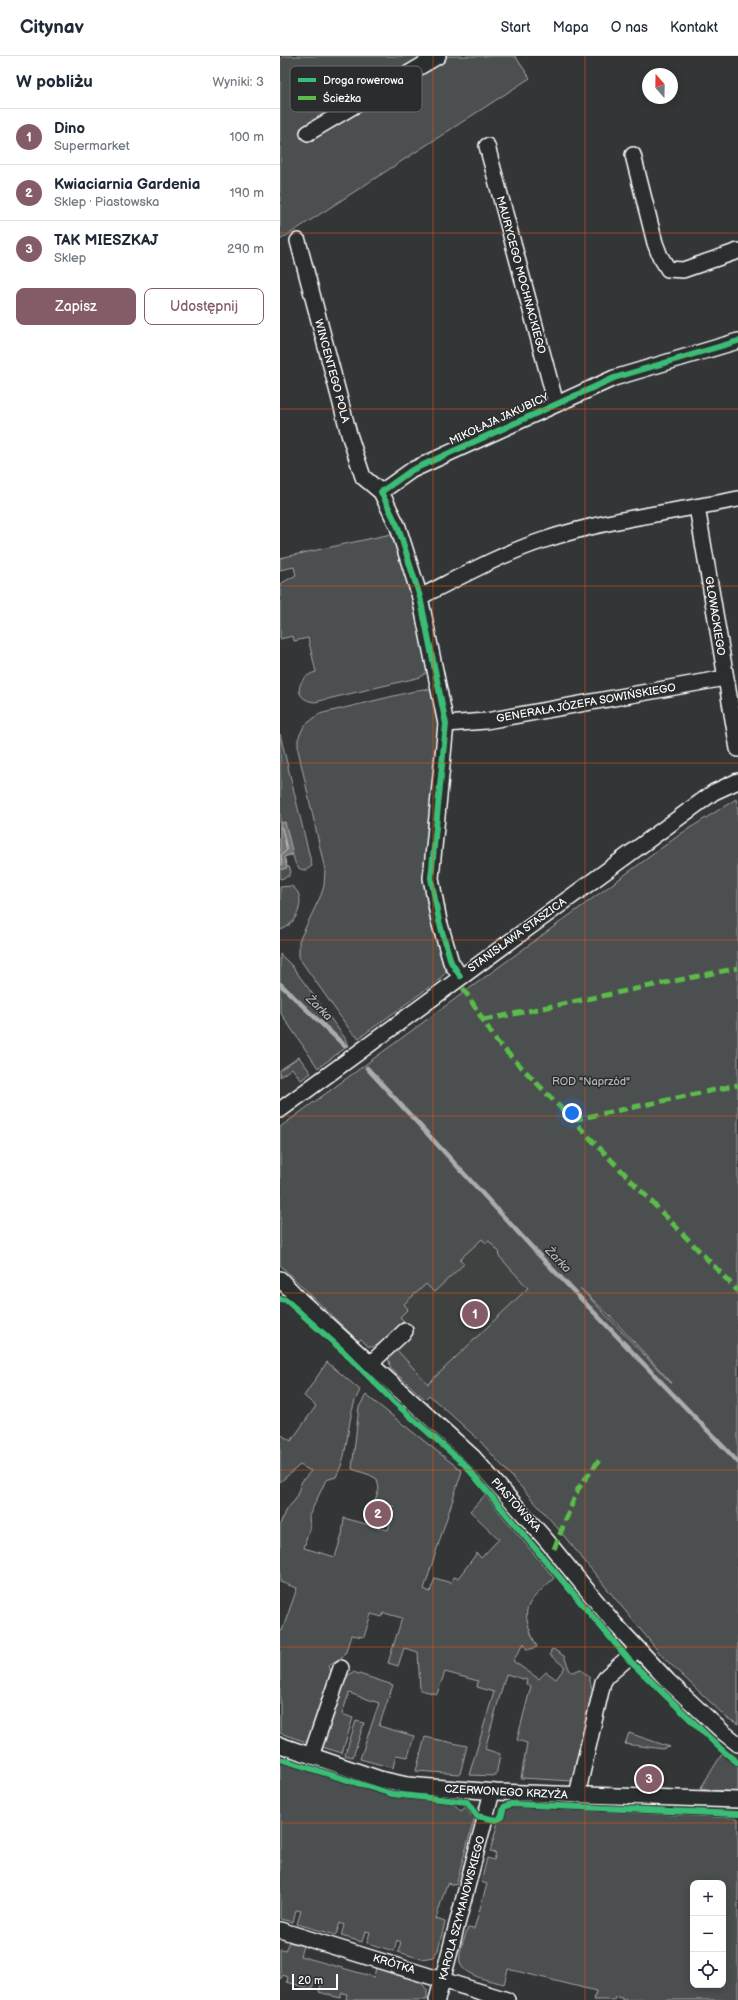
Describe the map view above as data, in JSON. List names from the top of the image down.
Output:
{
  "streets": {
    "street": [
      "MAURYCEGO MOCHNACKIEGO",
      "WINCENTEGO POLA",
      "MIKOŁAJA JAKUBICY",
      "GŁOWACKIEGO",
      "GENERAŁA JÓZEFA SOWIŃSKIEGO",
      "STANISŁAWA STASZICA",
      "PIASTOWSKA",
      "CZERWONEGO KRZYŻA",
      "KAROLA SZYMANOWSKIEGO",
      "KRÓTKA"
    ]
  },
  "crossings": [
    ["MAURYCEGO MOCHNACKIEGO", "MIKOŁAJA JAKUBICY"],
    ["WINCENTEGO POLA", "MIKOŁAJA JAKUBICY"],
    ["GŁOWACKIEGO", "GENERAŁA JÓZEFA SOWIŃSKIEGO"],
    ["CZERWONEGO KRZYŻA", "KAROLA SZYMANOWSKIEGO"],
    ["KAROLA SZYMANOWSKIEGO", "KRÓTKA"]
  ],
  "water": ["Żarka"],
  "parks": ["ROD \"Naprzód\""],
  "legend": ["Droga rowerowa", "Ścieżka"],
  "scale_bar": "20 m",
  "north": "top",
  "page": {
    "header": "Citynav",
    "nav": [
      "Start",
      "Mapa",
      "O nas",
      "Kontakt"
    ],
    "heading": ["W pobliżu", "Wyniki: 3"],
    "list": [
      {
        "mark": "1",
        "name": "Dino",
        "note": "Supermarket",
        "value": "100 m"
      },
      {
        "mark": "2",
        "name": "Kwiaciarnia Gardenia",
        "note": "Sklep · Piastowska",
        "value": "190 m"
      },
      {
        "mark": "3",
        "name": "TAK MIESZKAJ",
        "note": "Sklep",
        "value": "290 m"
      }
    ],
    "buttons": ["Zapisz", "Udostępnij"],
    "pins": ["1", "2", "3"],
    "map_buttons": ["+", "−"],
    "scale": "20 m"
  }
}
